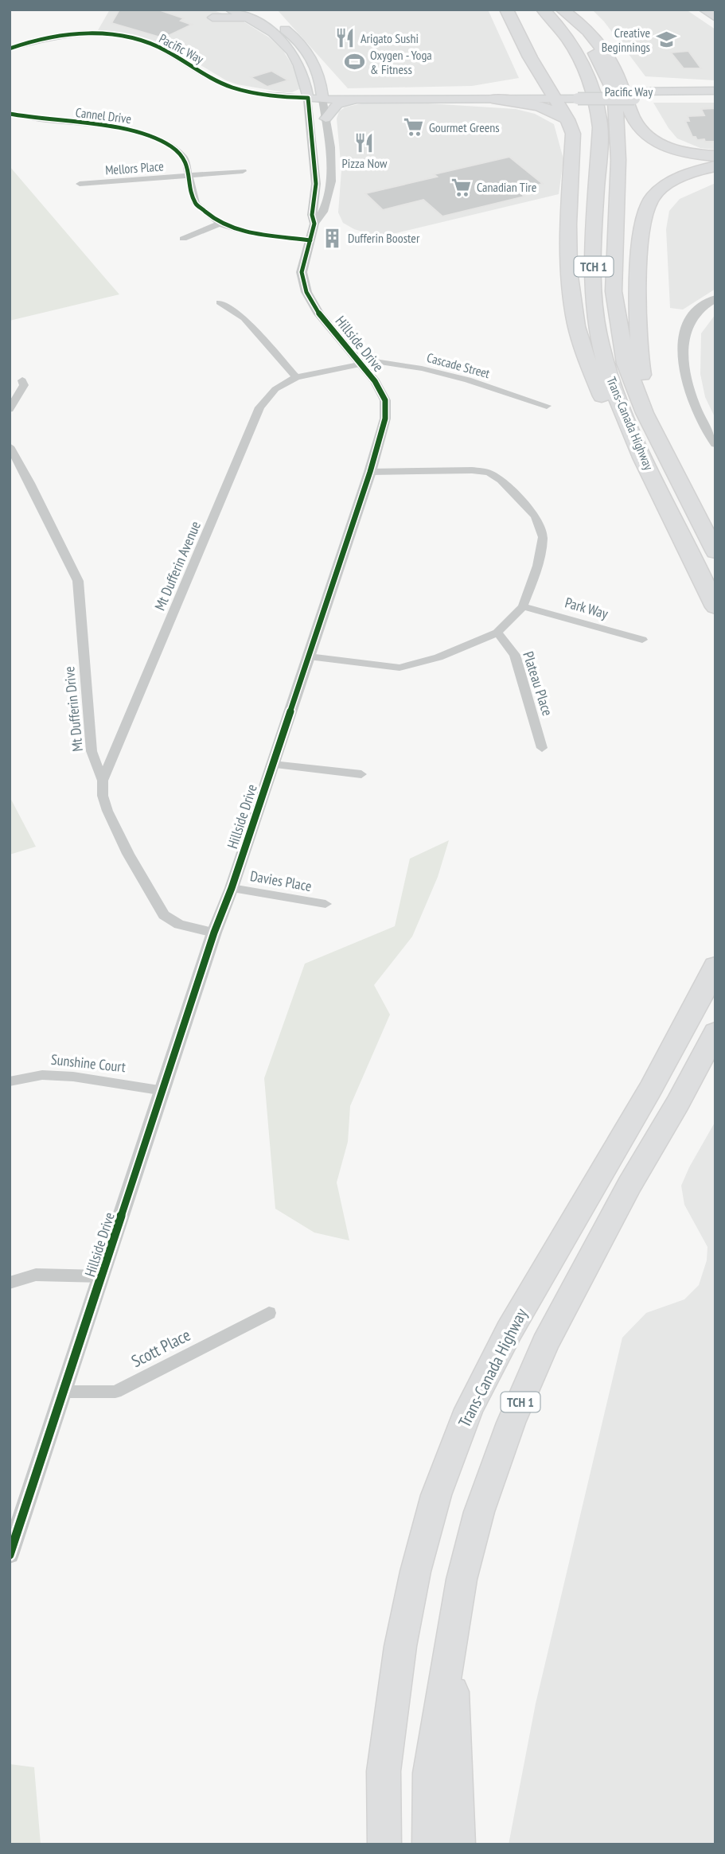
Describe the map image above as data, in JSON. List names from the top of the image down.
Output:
{
  "streets": {
    "highway": ["TCH 1", "Trans-Canada Highway"],
    "main road": ["Pacific Way", "Hillside Drive"],
    "street": [
      "Cannel Drive",
      "Mellors Place",
      "Cascade Street",
      "Mt Dufferin Avenue",
      "Park Way",
      "Plateau Place",
      "Mt Dufferin Drive",
      "Davies Place",
      "Sunshine Court",
      "Scott Place"
    ]
  },
  "crossings": [
    ["Pacific Way", "Hillside Drive"],
    ["Cannel Drive", "Mellors Place"],
    ["Cannel Drive", "Hillside Drive"],
    ["Hillside Drive", "Cascade Street"],
    ["Hillside Drive", "Mt Dufferin Drive"],
    ["Hillside Drive", "Davies Place"],
    ["Hillside Drive", "Sunshine Court"],
    ["Hillside Drive", "Scott Place"],
    ["Cascade Street", "Mt Dufferin Avenue"],
    ["Mt Dufferin Avenue", "Mt Dufferin Drive"]
  ],
  "places": {
    "restaurant": ["Arigato Sushi", "Pizza Now"],
    "school or university": ["Creative Beginnings"],
    "sports": ["Oxygen - Yoga & Fitness"],
    "supermarket": ["Gourmet Greens", "Canadian Tire"],
    "building": ["Dufferin Booster"]
  }
}
